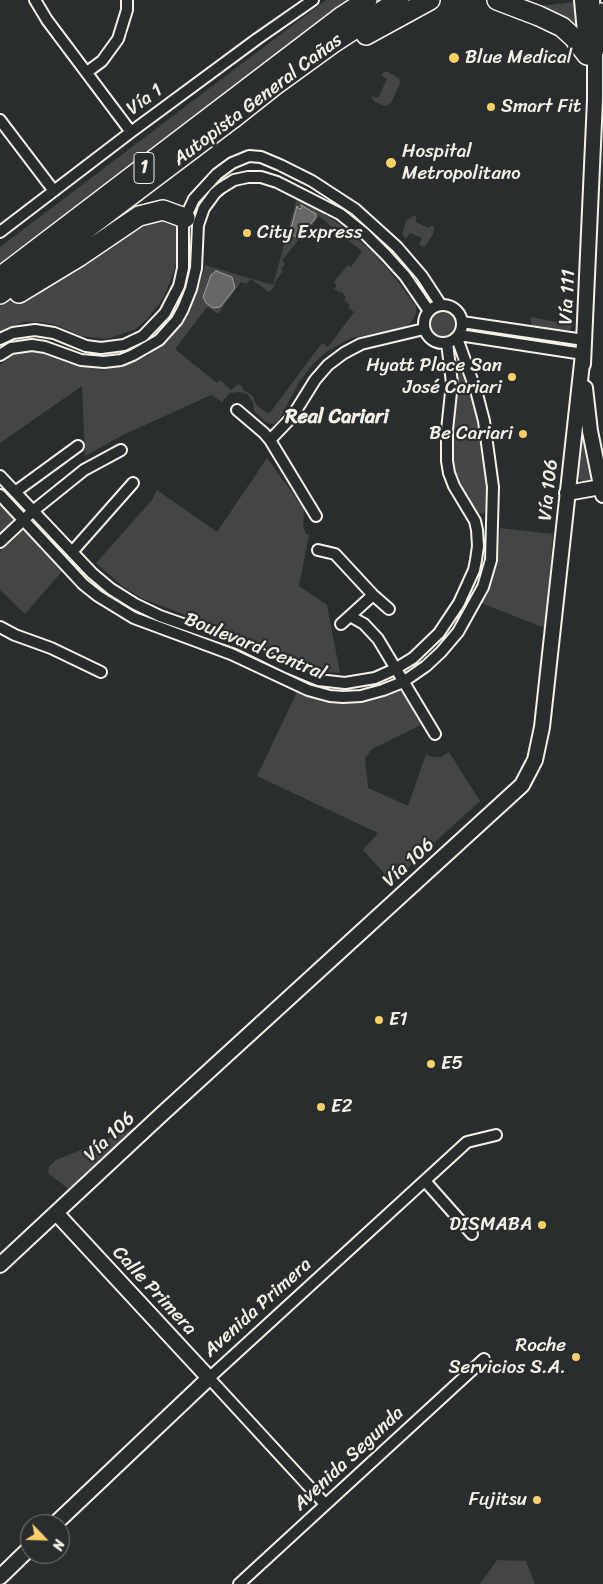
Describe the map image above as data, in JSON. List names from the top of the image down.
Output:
{
  "streets": {
    "highway": ["Autopista General Cañas", "1"],
    "main road": [
      "Vía 111",
      "Vía 106",
      "Calle Primera",
      "Avenida Primera"
    ],
    "street": ["Vía 1", "Boulevard Central", "Avenida Segunda"]
  },
  "crossings": [
    ["Vía 111", "Vía 106"],
    ["Vía 106", "Calle Primera"],
    ["Calle Primera", "Avenida Primera"],
    ["Calle Primera", "Avenida Segunda"]
  ],
  "districts": ["Real Cariari"],
  "places": [
    "Blue Medical",
    "Smart Fit",
    "Hospital Metropolitano",
    "City Express",
    "Hyatt Place San José Cariari",
    "Be Cariari",
    "E1",
    "E5",
    "E2",
    "DISMABA",
    "Roche Servicios S.A.",
    "Fujitsu"
  ],
  "north": "bottom right"
}
